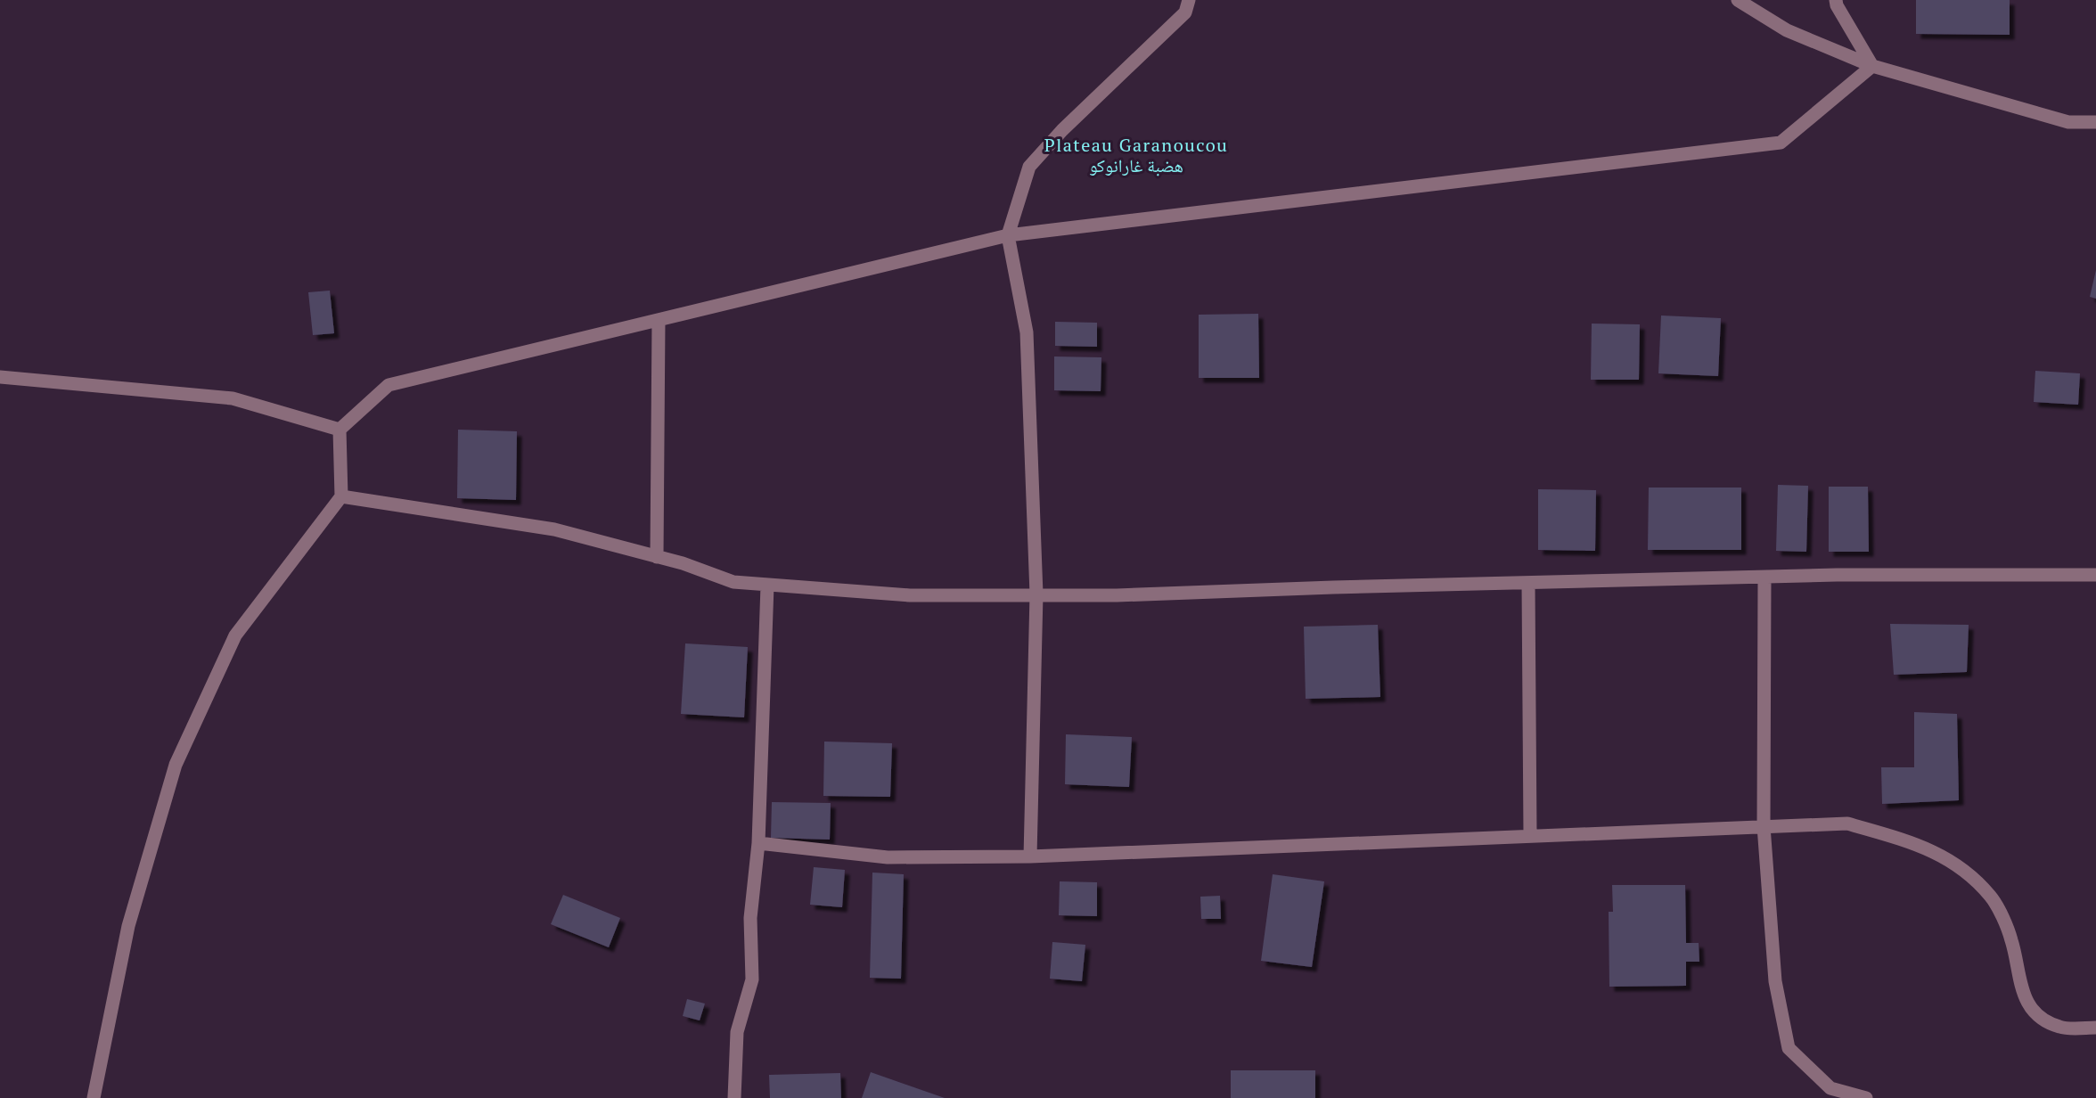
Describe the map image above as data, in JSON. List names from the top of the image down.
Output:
{
  "districts": ["Plateau Garanoucou هضبة غارانوكو"]
}
